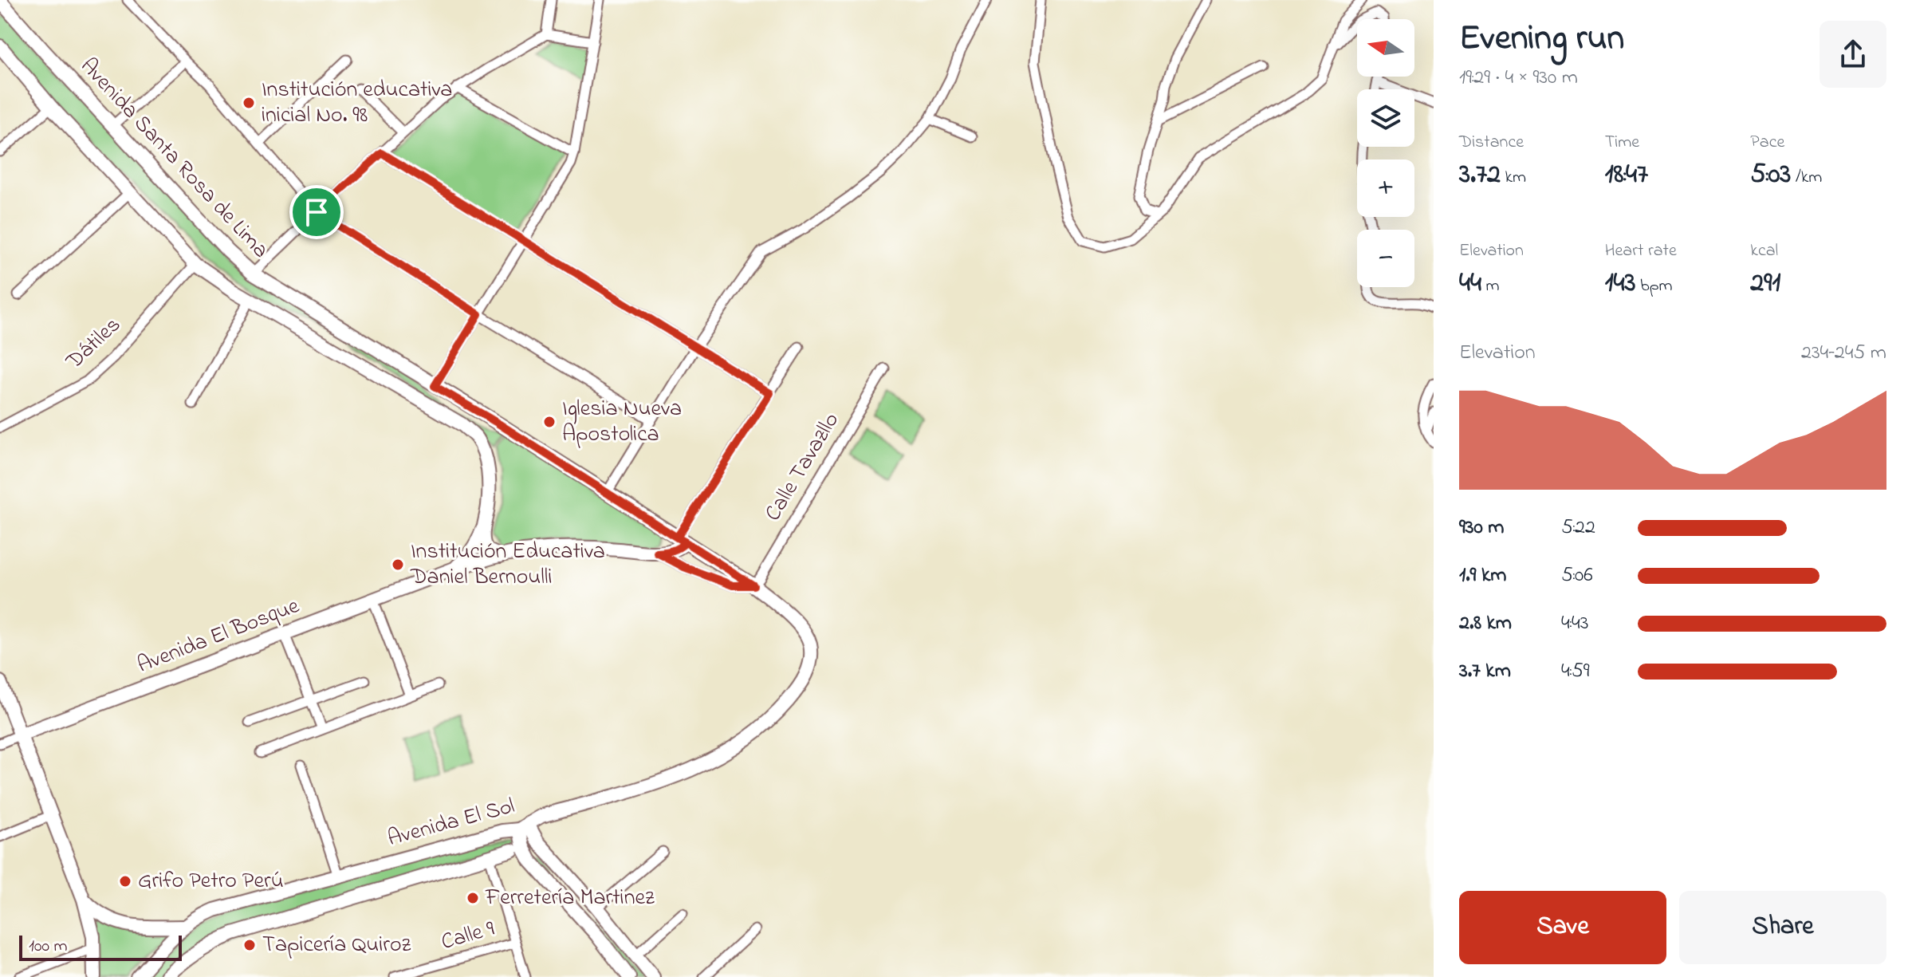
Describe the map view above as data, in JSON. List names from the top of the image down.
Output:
{
  "streets": {
    "main road": ["Avenida Santa Rosa de Lima", "Avenida El Bosque", "Avenida El Sol"],
    "street": ["Dátiles", "Calle Tavazllo", "Calle 9"]
  },
  "crossings": [
    ["Avenida Santa Rosa de Lima", "Dátiles"],
    ["Avenida Santa Rosa de Lima", "Calle Tavazllo"],
    ["Avenida Santa Rosa de Lima", "Avenida El Bosque"],
    ["Avenida Santa Rosa de Lima", "Avenida El Sol"],
    ["Calle Tavazllo", "Avenida El Bosque"]
  ],
  "places": [
    "Institución educativa inicial No. 98",
    "Iglesia Nueva Apostolica",
    "Institución Educativa Daniel Bernoulli",
    "Grifo Petro Perú",
    "Ferretería Martinez",
    "Tapicería Quiroz"
  ],
  "scale_bar": "100 m",
  "north": "left",
  "page": {
    "heading": ["Evening run", "19:29 · 4 × 930 m"],
    "map_buttons": ["+", "−"],
    "stats": [
      ["Distance", "3.72 km"],
      ["Time", "18:47"],
      ["Pace", "5:03 /km"],
      ["Elevation", "44 m"],
      ["Heart rate", "143 bpm"],
      ["kcal", "291"]
    ],
    "chart": ["Elevation", "234–245 m"],
    "list": [
      {
        "name": "930 m",
        "note": "5:22"
      },
      {
        "name": "1.9 km",
        "note": "5:06"
      },
      {
        "name": "2.8 km",
        "note": "4:43"
      },
      {
        "name": "3.7 km",
        "note": "4:59"
      }
    ],
    "buttons": ["Save", "Share"],
    "scale": "100 m"
  }
}
